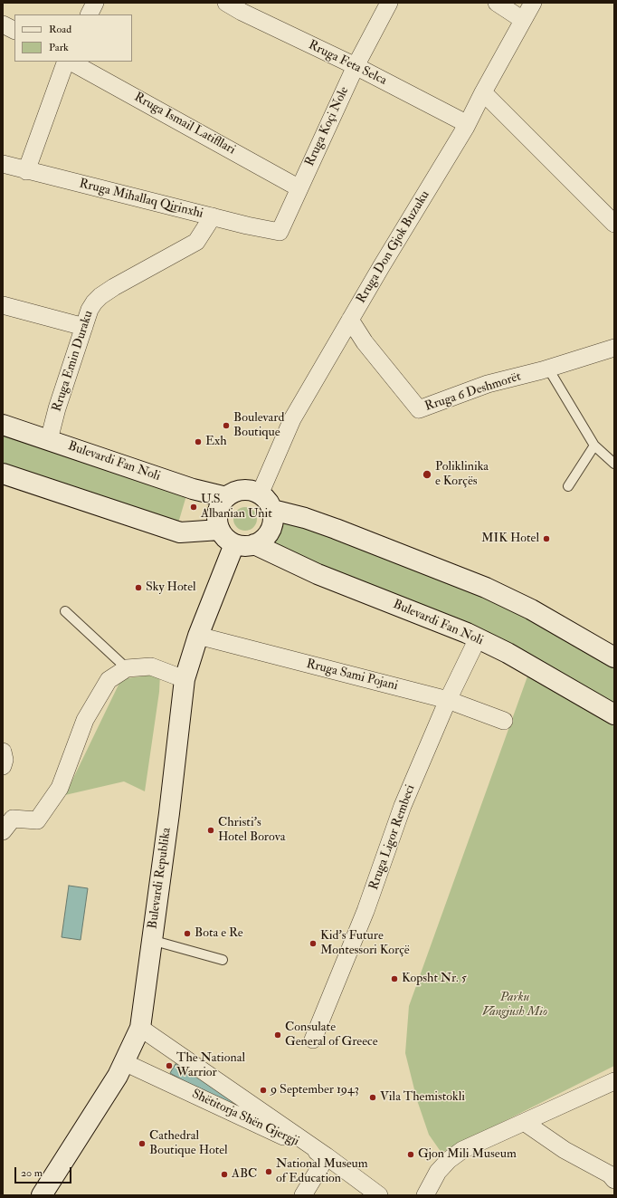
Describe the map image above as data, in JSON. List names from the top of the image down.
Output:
{
  "streets": {
    "main road": ["Bulevardi Fan Noli", "Bulevardi Republika"],
    "street": [
      "Rruga Feta Selca",
      "Rruga Ismail Latifllari",
      "Rruga Koçi Nole",
      "Rruga Mihallaq Qirinxhi",
      "Rruga Don Gjok Buzuku",
      "Rruga Emin Duraku",
      "Rruga 6 Deshmorët",
      "Rruga Sami Pojani",
      "Rruga Ligor Rembeci",
      "Shëtitorja Shën Gjergji"
    ]
  },
  "crossings": [
    ["Rruga Feta Selca", "Rruga Koçi Nole"],
    ["Rruga Feta Selca", "Rruga Don Gjok Buzuku"],
    ["Rruga Ismail Latifllari", "Rruga Koçi Nole"],
    ["Rruga Koçi Nole", "Rruga Mihallaq Qirinxhi"],
    ["Rruga Mihallaq Qirinxhi", "Rruga Emin Duraku"],
    ["Rruga Don Gjok Buzuku", "Rruga 6 Deshmorët"],
    ["Rruga Don Gjok Buzuku", "Bulevardi Fan Noli"],
    ["Rruga Don Gjok Buzuku", "Bulevardi Republika"],
    ["Rruga Emin Duraku", "Bulevardi Fan Noli"],
    ["Bulevardi Fan Noli", "Rruga Ligor Rembeci"],
    ["Bulevardi Fan Noli", "Bulevardi Republika"],
    ["Rruga Sami Pojani", "Rruga Ligor Rembeci"],
    ["Rruga Sami Pojani", "Bulevardi Republika"],
    ["Bulevardi Republika", "Shëtitorja Shën Gjergji"]
  ],
  "parks": ["Parku Vangjush Mio"],
  "places": [
    "Boulevard Boutique",
    "Exh",
    "Poliklinika e Korçës",
    "U.S. Albanian Unit",
    "MIK Hotel",
    "Sky Hotel",
    "Christi's Hotel Borova",
    "Bota e Re",
    "Kid's Future Montessori Korçë",
    "Kopsht Nr. 5",
    "Consulate General of Greece",
    "The National Warrior",
    "9 September 1943",
    "Vila Themistokli",
    "Cathedral Boutique Hotel",
    "Gjon Mili Museum",
    "National Museum of Education",
    "ABC"
  ],
  "legend": ["Road", "Park"],
  "scale_bar": "20 m"
}
